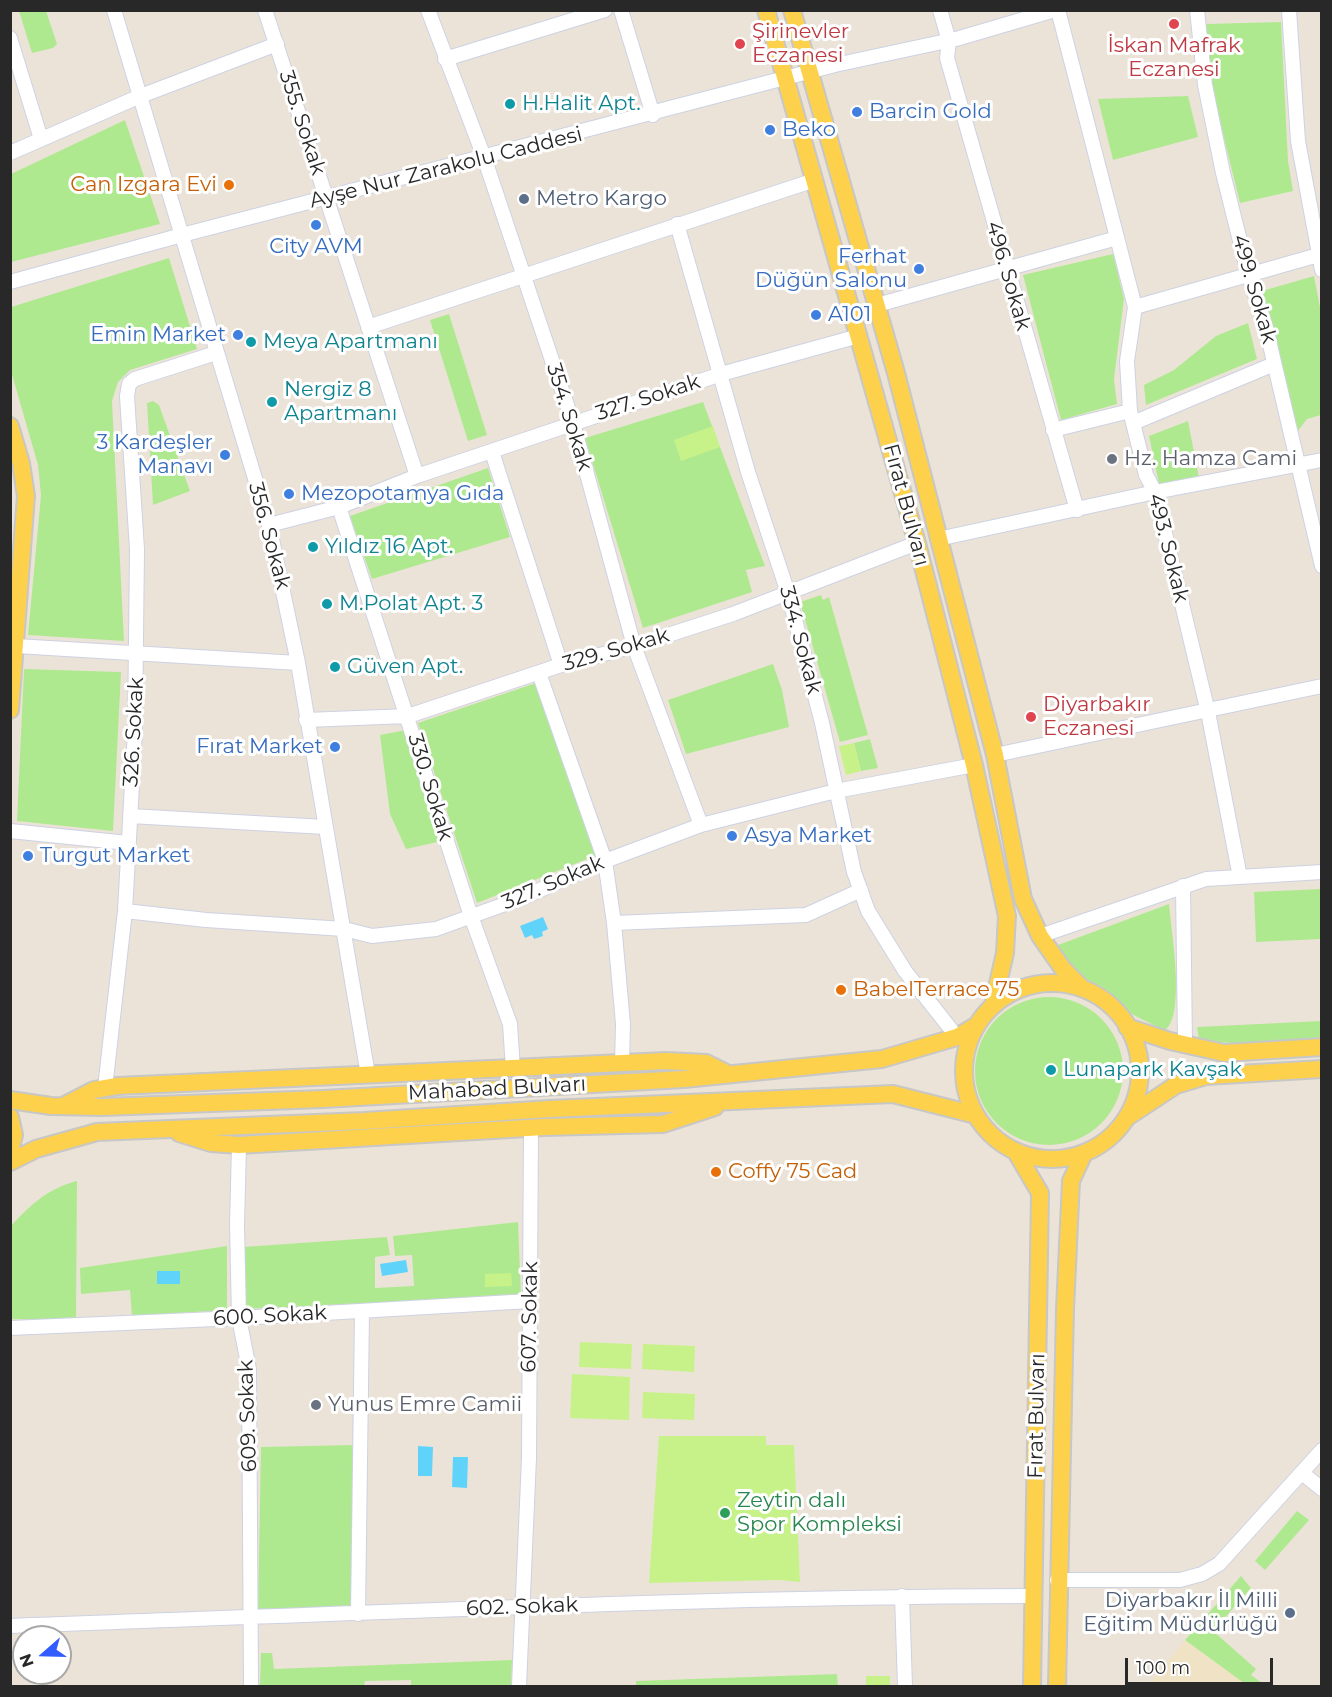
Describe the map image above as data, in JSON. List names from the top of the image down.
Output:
{
  "streets": {
    "main road": ["Fırat Bulvarı", "Mahabad Bulvarı"],
    "street": [
      "355. Sokak",
      "Ayşe Nur Zarakolu Caddesi",
      "496. Sokak",
      "499. Sokak",
      "327. Sokak",
      "354. Sokak",
      "356. Sokak",
      "493. Sokak",
      "334. Sokak",
      "329. Sokak",
      "326. Sokak",
      "330. Sokak",
      "600. Sokak",
      "607. Sokak",
      "609. Sokak",
      "602. Sokak"
    ]
  },
  "crossings": [
    ["355. Sokak", "Ayşe Nur Zarakolu Caddesi"],
    ["355. Sokak", "327. Sokak"],
    ["Ayşe Nur Zarakolu Caddesi", "496. Sokak"],
    ["Ayşe Nur Zarakolu Caddesi", "354. Sokak"],
    ["Ayşe Nur Zarakolu Caddesi", "Fırat Bulvarı"],
    ["Ayşe Nur Zarakolu Caddesi", "356. Sokak"],
    ["Ayşe Nur Zarakolu Caddesi", "493. Sokak"],
    ["327. Sokak", "354. Sokak"],
    ["327. Sokak", "Fırat Bulvarı"],
    ["327. Sokak", "356. Sokak"],
    ["327. Sokak", "334. Sokak"],
    ["327. Sokak", "326. Sokak"],
    ["327. Sokak", "330. Sokak"],
    ["354. Sokak", "329. Sokak"],
    ["Fırat Bulvarı", "329. Sokak"],
    ["Fırat Bulvarı", "Mahabad Bulvarı"],
    ["Fırat Bulvarı", "602. Sokak"],
    ["356. Sokak", "329. Sokak"],
    ["356. Sokak", "326. Sokak"],
    ["334. Sokak", "329. Sokak"],
    ["334. Sokak", "Mahabad Bulvarı"],
    ["329. Sokak", "330. Sokak"],
    ["600. Sokak", "607. Sokak"],
    ["600. Sokak", "609. Sokak"],
    ["607. Sokak", "602. Sokak"],
    ["609. Sokak", "602. Sokak"]
  ],
  "places": [
    "İskan Mafrak Eczanesi",
    "Şirinevler Eczanesi",
    "H.Halit Apt.",
    "Barcin Gold",
    "Beko",
    "Can Izgara Evi",
    "Metro Kargo",
    "City AVM",
    "Ferhat Düğün Salonu",
    "A101",
    "Emin Market",
    "Meya Apartmanı",
    "Nergiz 8 Apartmanı",
    "3 Kardeşler Manavı",
    "Hz. Hamza Cami",
    "Mezopotamya Gıda",
    "Yıldız 16 Apt.",
    "M.Polat Apt. 3",
    "Güven Apt.",
    "Diyarbakır Eczanesi",
    "Fırat Market",
    "Asya Market",
    "Turgut Market",
    "BabelTerrace 75",
    "Lunapark Kavşak",
    "Coffy 75 Cad",
    "Yunus Emre Camii",
    "Zeytin dalı Spor Kompleksi",
    "Diyarbakır İl Milli Eğitim Müdürlüğü"
  ],
  "scale_bar": "100 m",
  "north": "left"
}
